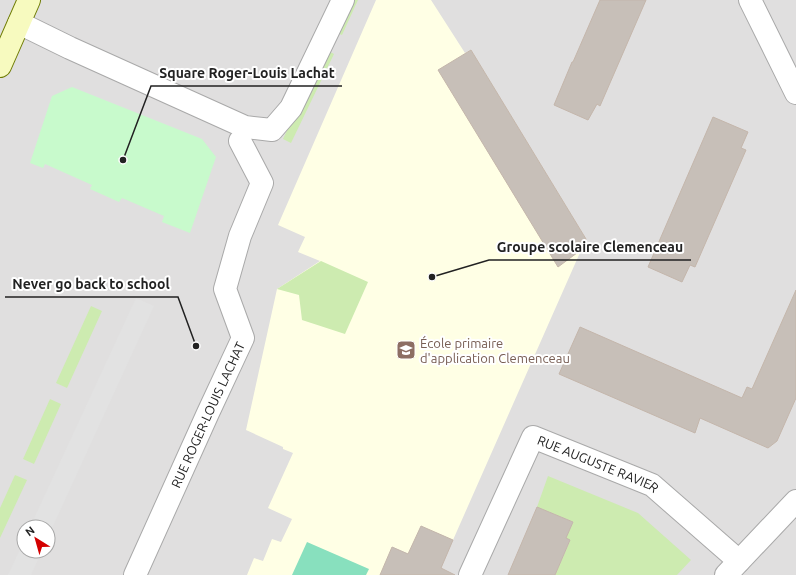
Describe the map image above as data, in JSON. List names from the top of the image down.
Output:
{
  "streets": {
    "street": ["RUE ROGER-LOUIS LACHAT", "RUE AUGUSTE RAVIER"]
  },
  "places": {
    "other": ["Square Roger-Louis Lachat", "Groupe scolaire Clemenceau", "Never go back to school"],
    "school or university": ["École primaire d'application Clemenceau"]
  },
  "north": "top left"
}
